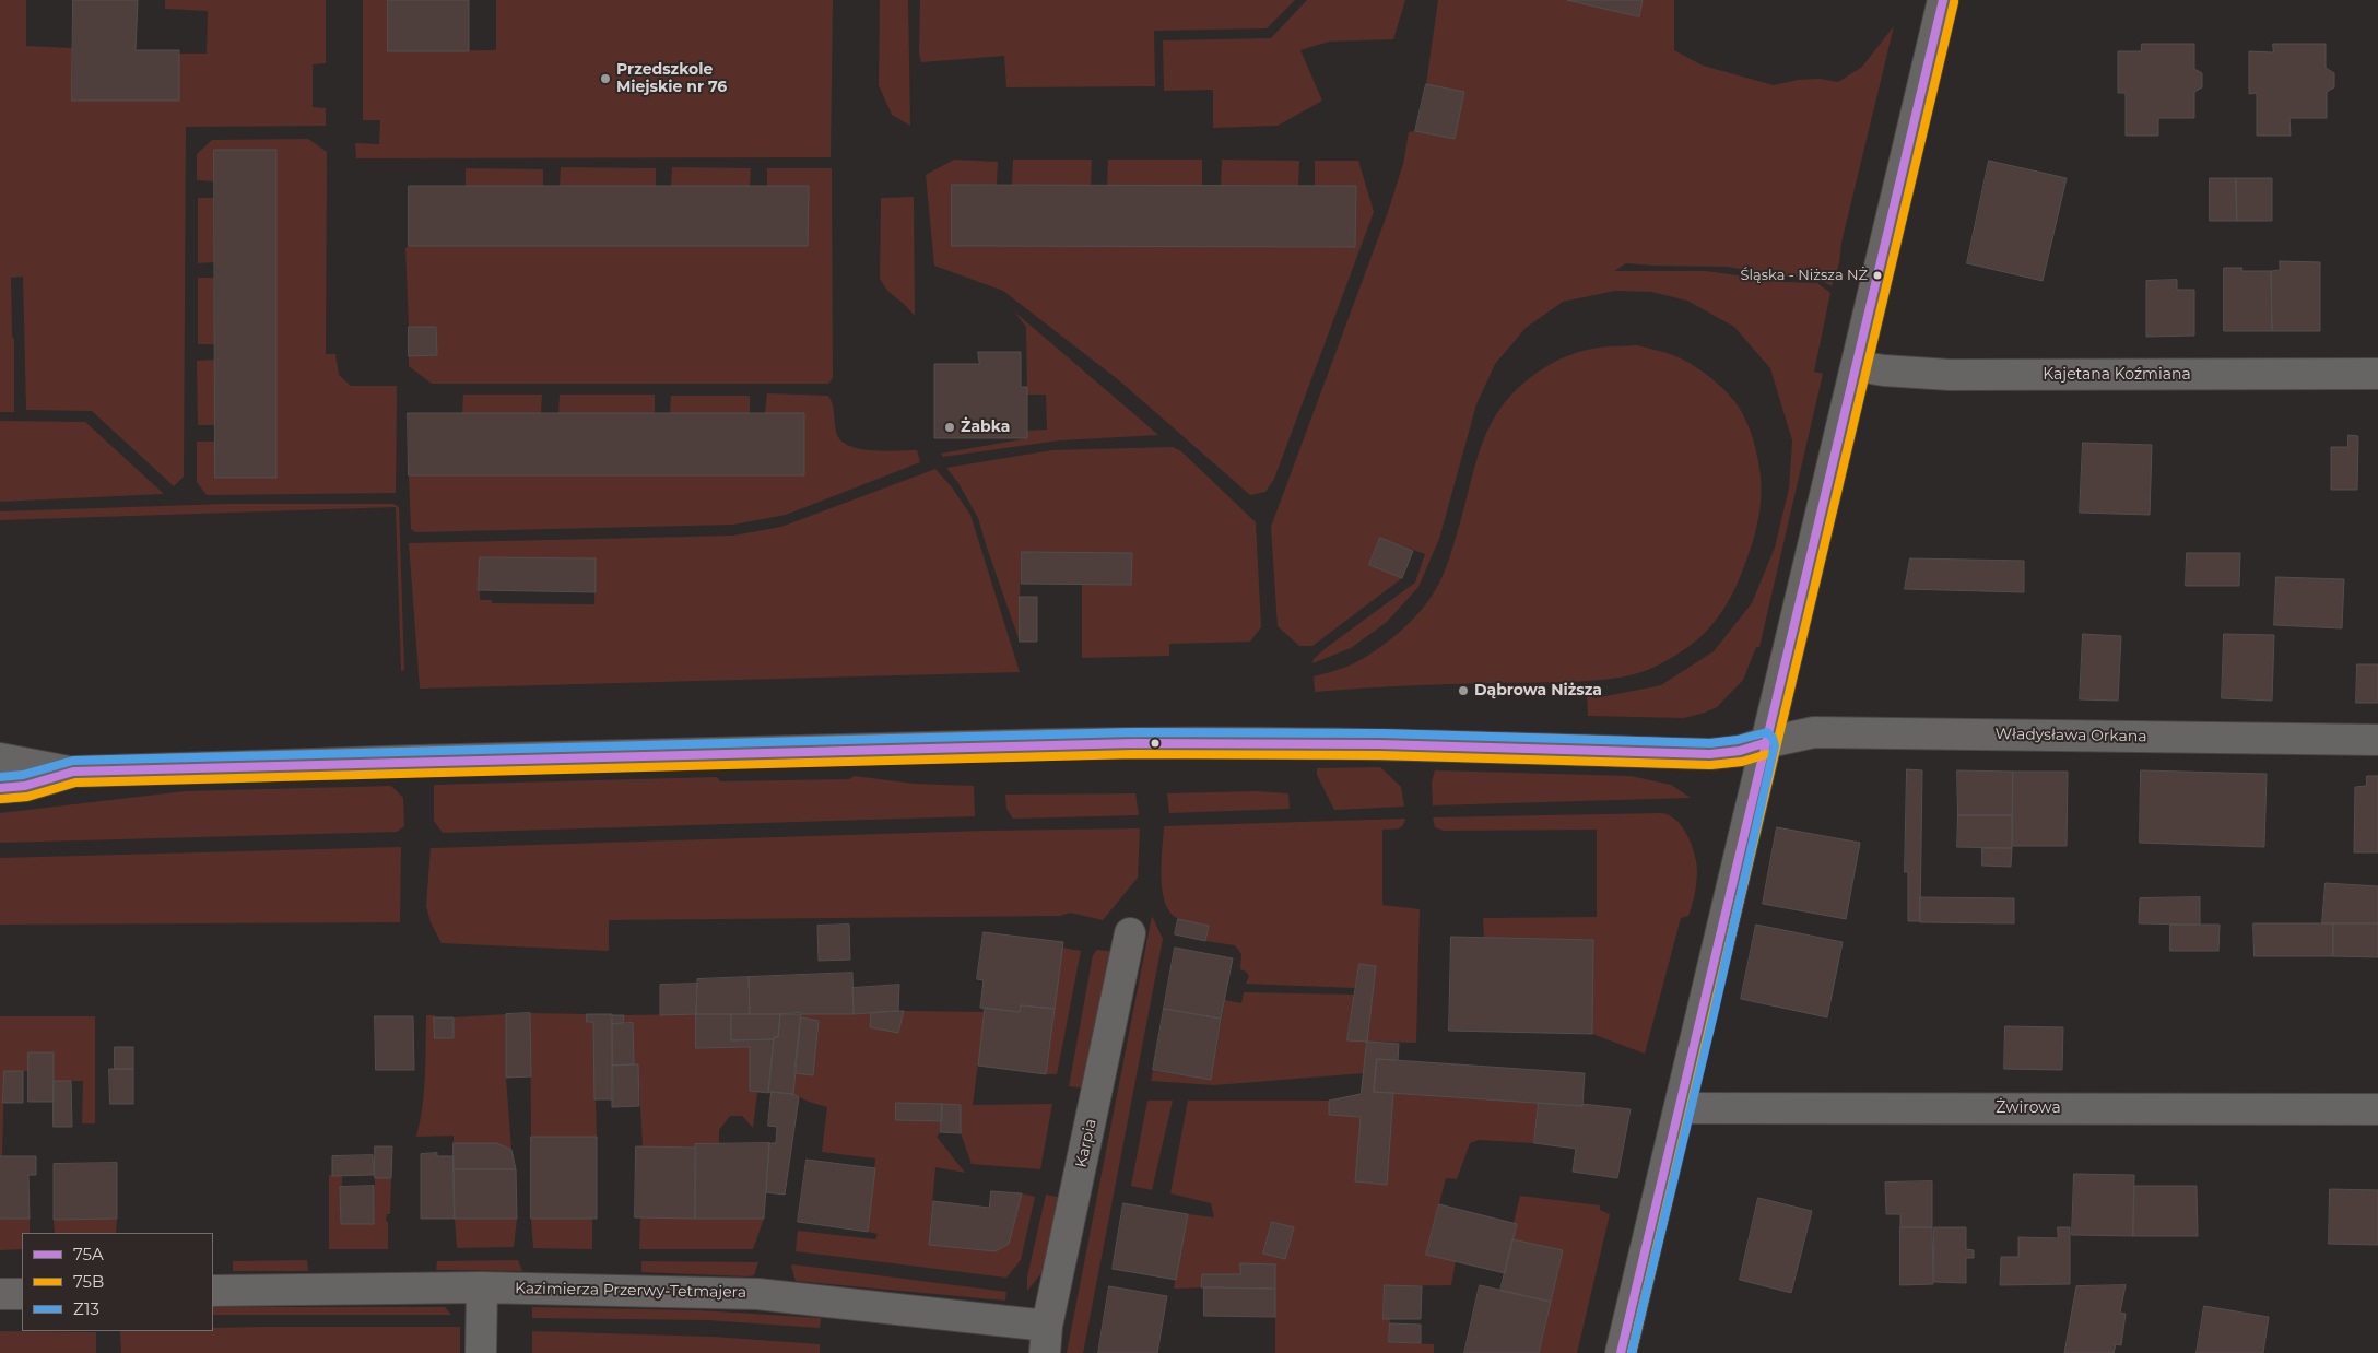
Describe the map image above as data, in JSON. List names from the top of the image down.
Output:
{
  "streets": {
    "street": [
      "Kajetana Koźmiana",
      "Władysława Orkana",
      "Żwirowa",
      "Karpia",
      "Kazimierza Przerwy-Tetmajera"
    ]
  },
  "crossings": [
    ["Karpia", "Kazimierza Przerwy-Tetmajera"]
  ],
  "places": [
    "Przedszkole Miejskie nr 76",
    "Śląska - Niższa NŻ",
    "Żabka",
    "Dąbrowa Niższa"
  ],
  "lines": ["transit line 75A", "transit line 75B", "transit line Z13"],
  "legend": ["75A", "75B", "Z13"]
}
